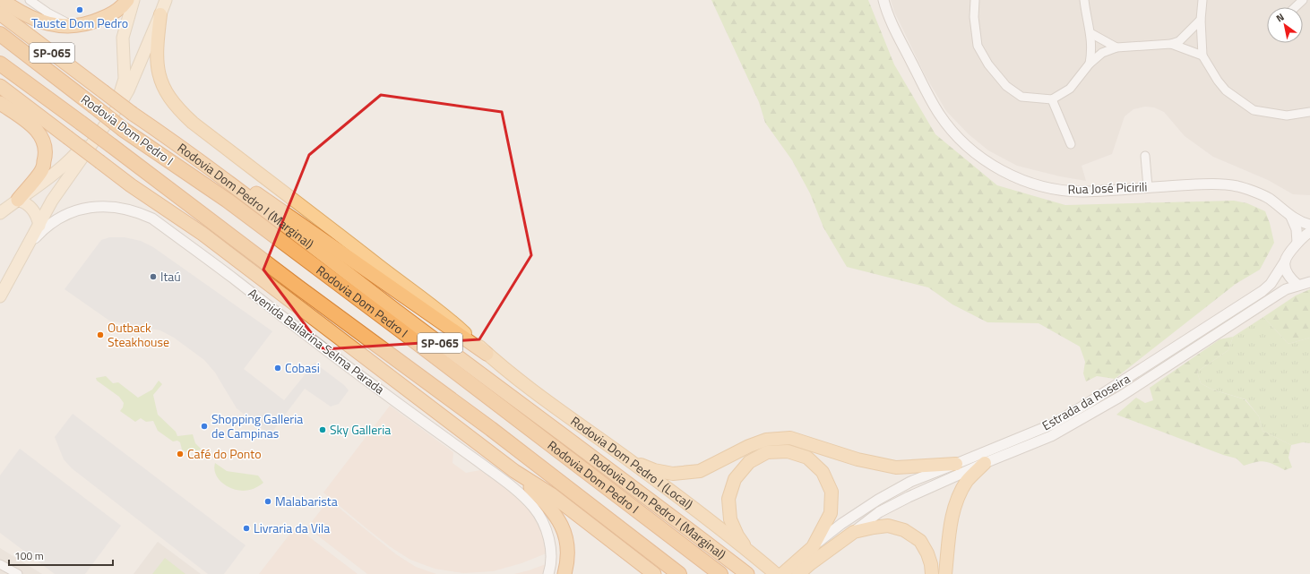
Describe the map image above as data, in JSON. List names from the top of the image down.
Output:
{
  "streets": {
    "highway": ["SP-065", "Rodovia Dom Pedro I", "Rodovia Dom Pedro I (Marginal)"],
    "main road": ["Rodovia Dom Pedro I (Local)"],
    "street": ["Rua José Picirili", "Avenida Bailarina Selma Parada", "Estrada da Roseira"]
  },
  "places": [
    "Tauste Dom Pedro",
    "Itaú",
    "Outback Steakhouse",
    "Cobasi",
    "Shopping Galleria de Campinas",
    "Sky Galleria",
    "Café do Ponto",
    "Malabarista",
    "Livraria da Vila"
  ],
  "scale_bar": "100 m",
  "north": "top left"
}
